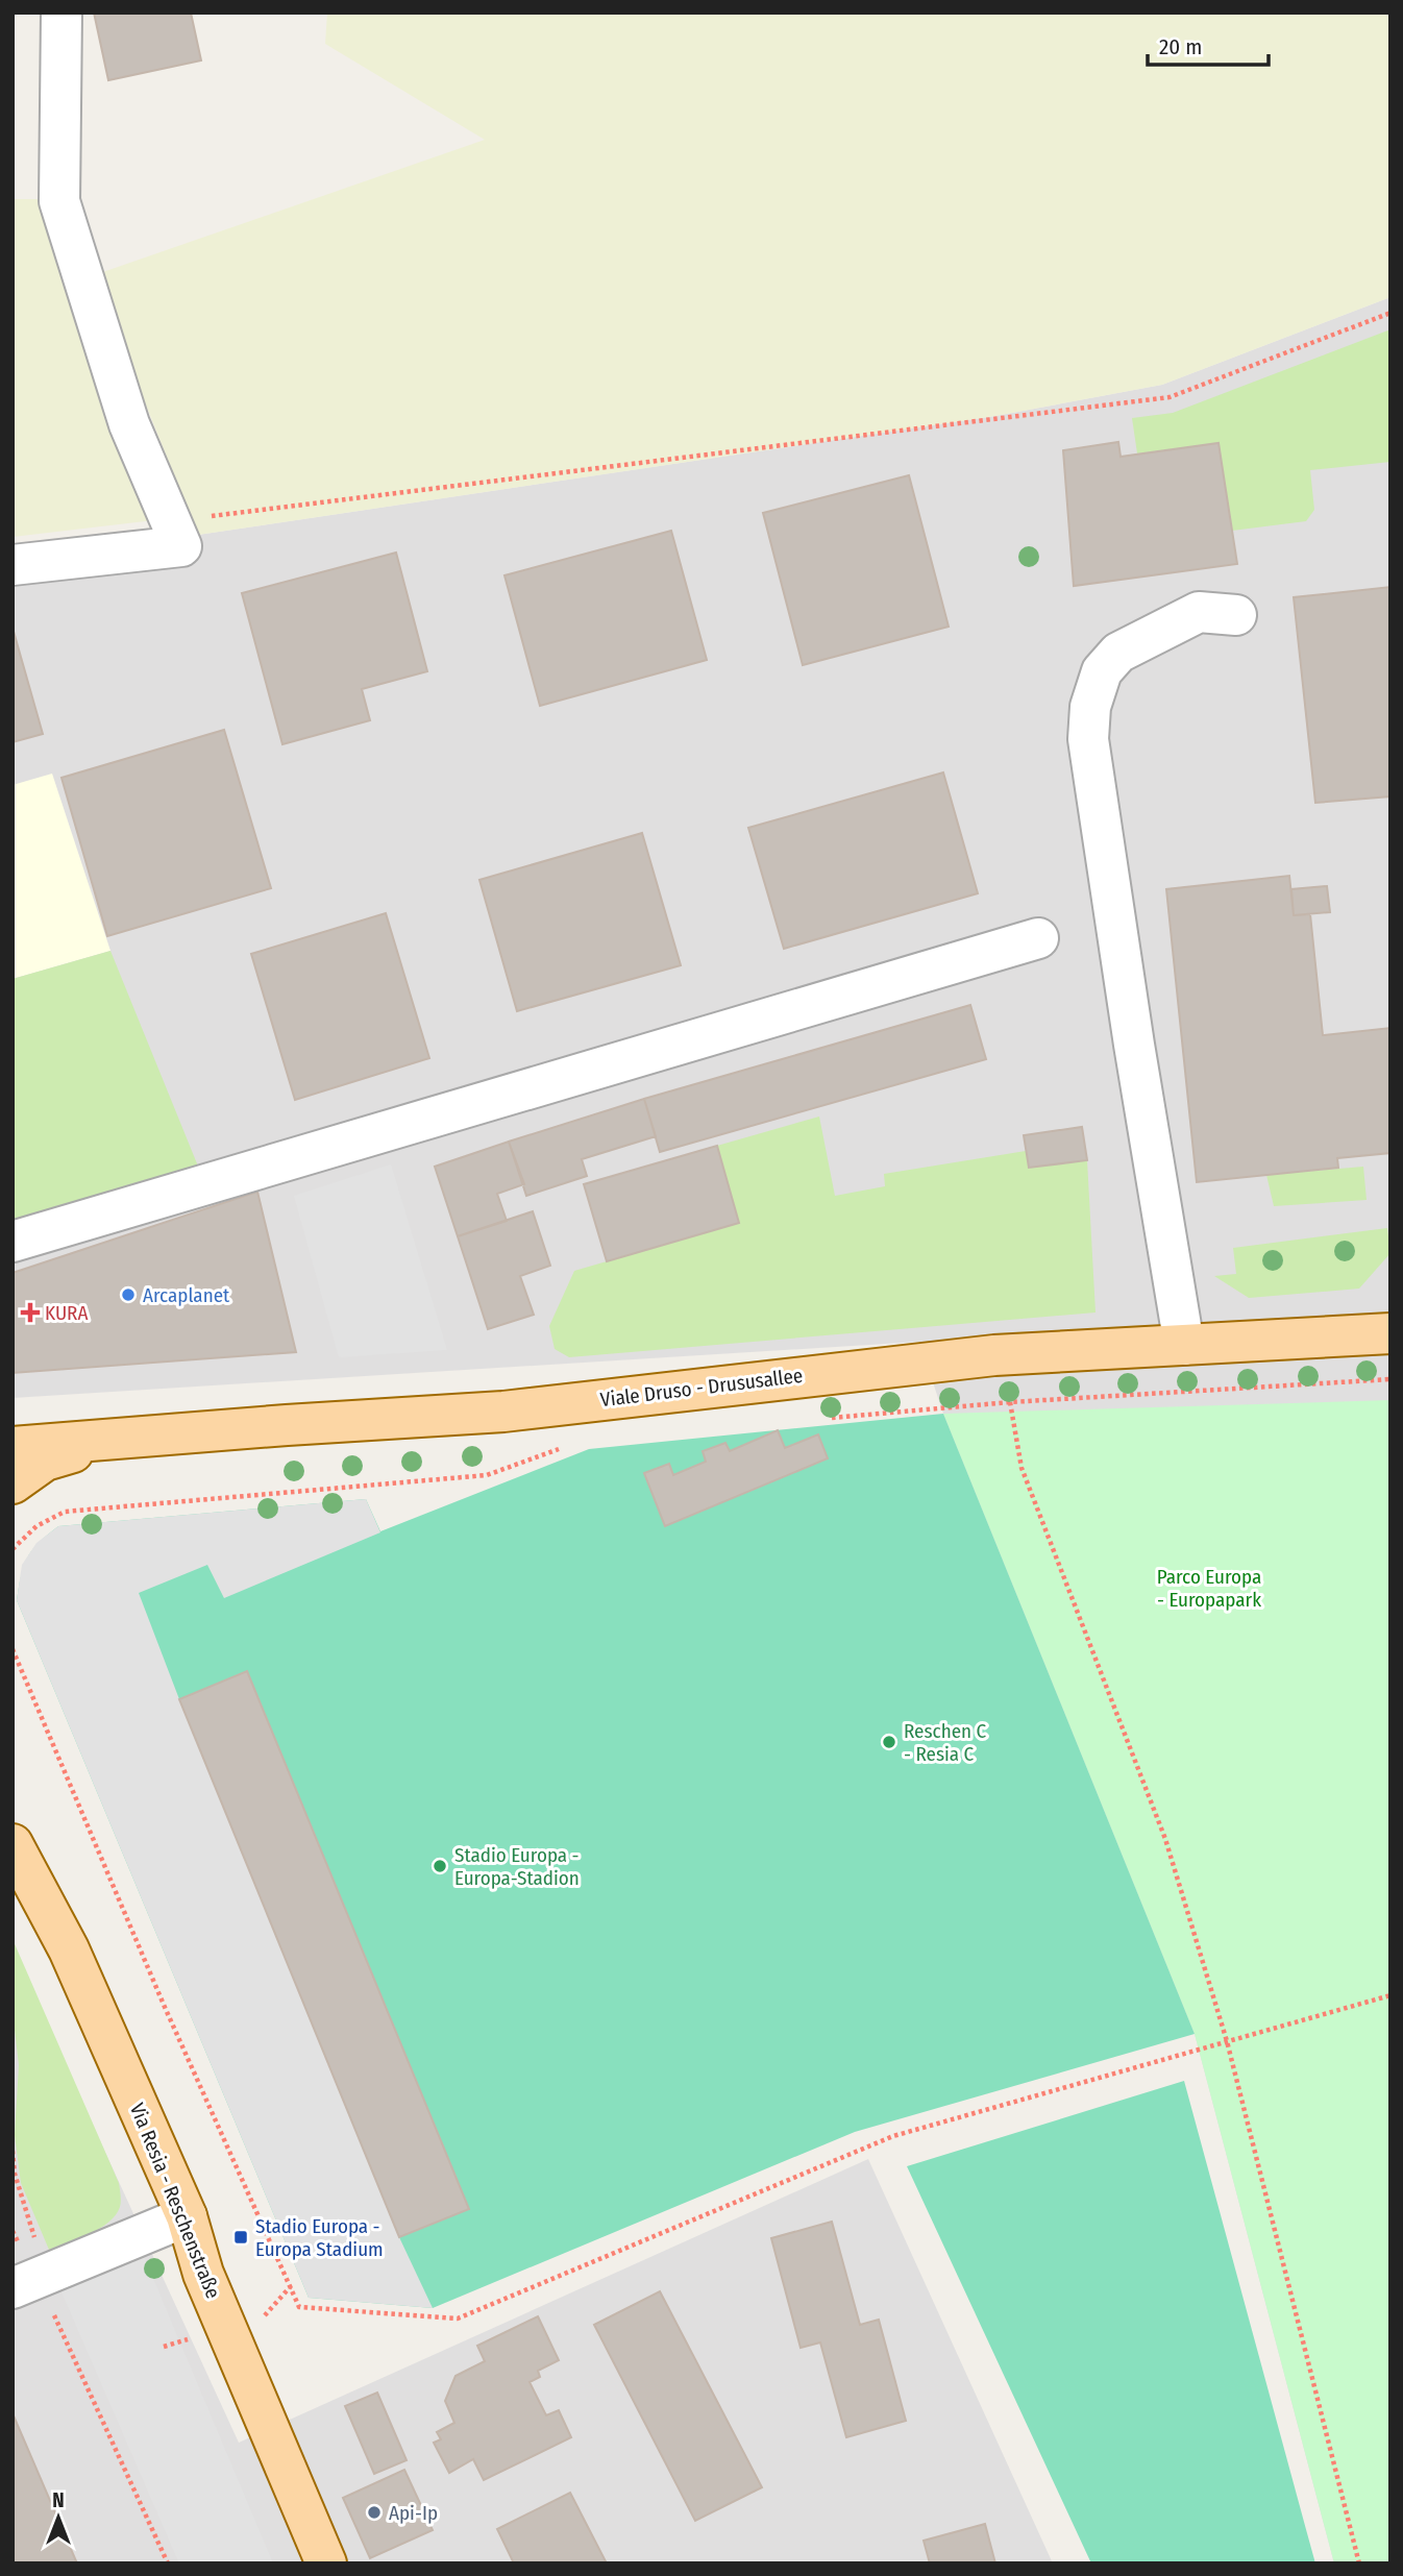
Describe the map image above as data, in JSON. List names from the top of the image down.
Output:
{
  "streets": {
    "main road": ["Viale Druso - Drususallee", "Via Resia - Reschenstraße"]
  },
  "parks": ["Parco Europa - Europapark"],
  "places": {
    "other": [
      "Arcaplanet",
      "Reschen C - Resia C",
      "Stadio Europa - Europa-Stadion",
      "Api-Ip"
    ],
    "health": ["KURA"],
    "transit": ["Stadio Europa - Europa Stadium"]
  },
  "scale_bar": "20 m",
  "north": "top"
}
